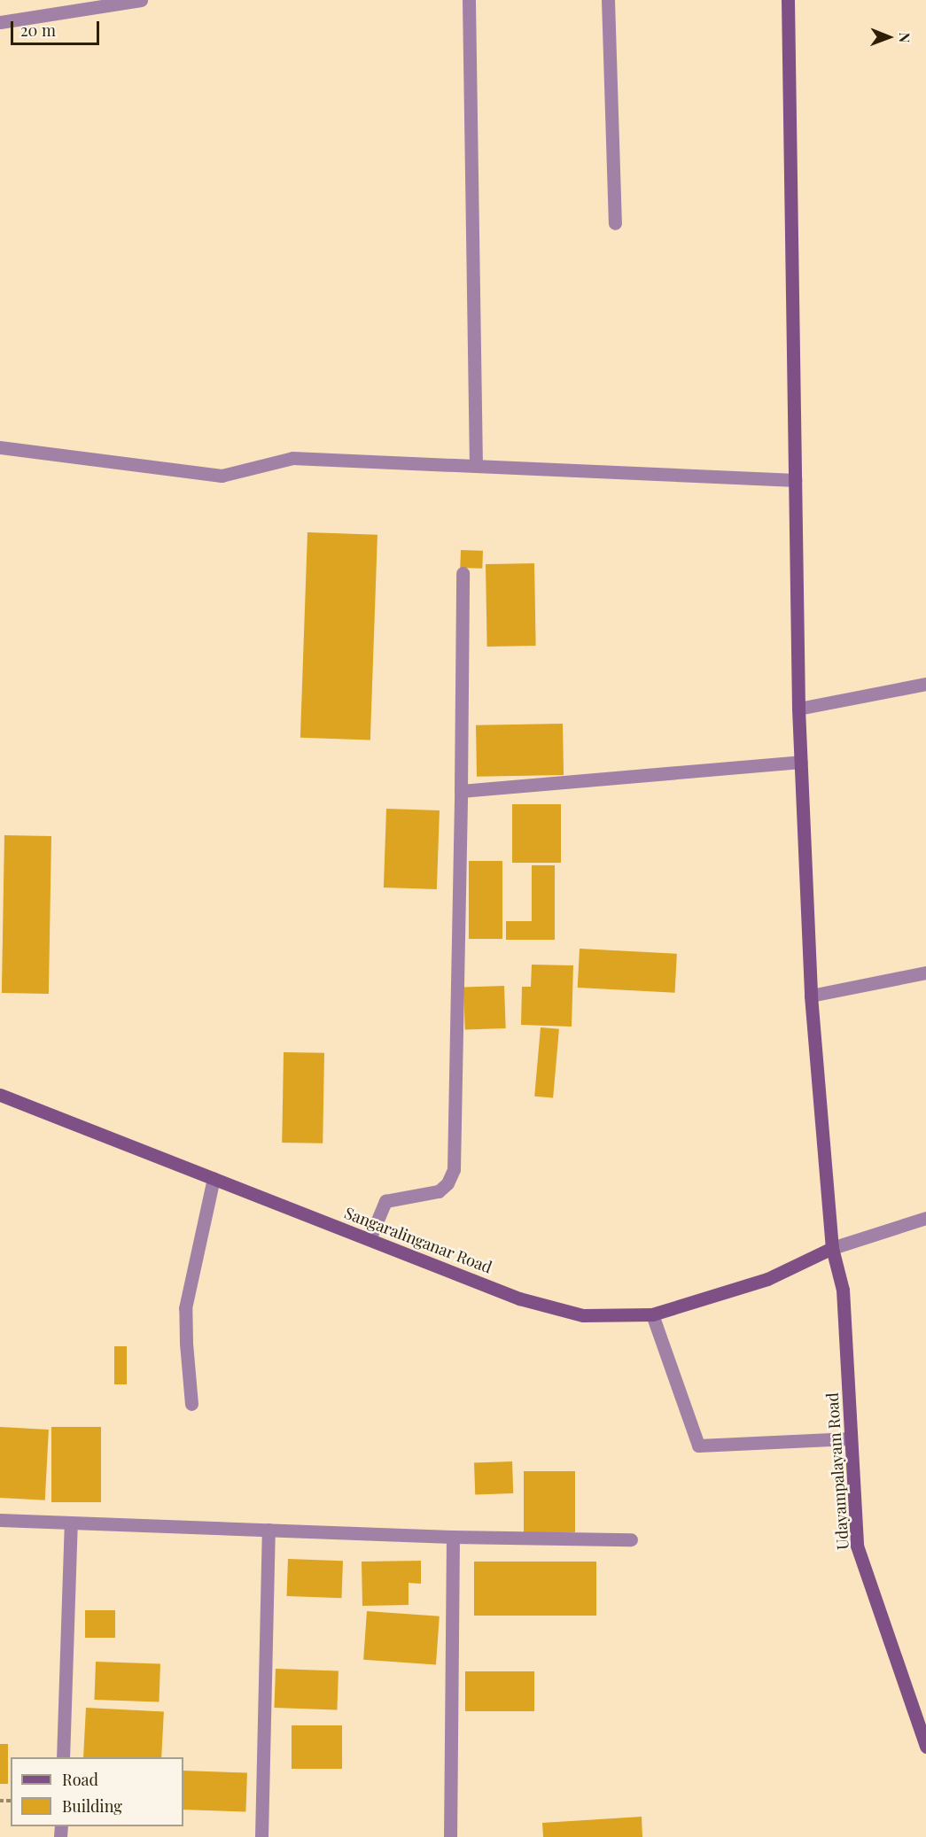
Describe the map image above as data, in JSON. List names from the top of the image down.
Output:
{
  "streets": {
    "main road": ["Sangaralinganar Road", "Udayampalayam Road"]
  },
  "crossings": [
    ["Sangaralinganar Road", "Udayampalayam Road"]
  ],
  "legend": ["Road", "Building"],
  "scale_bar": "20 m",
  "north": "right"
}
